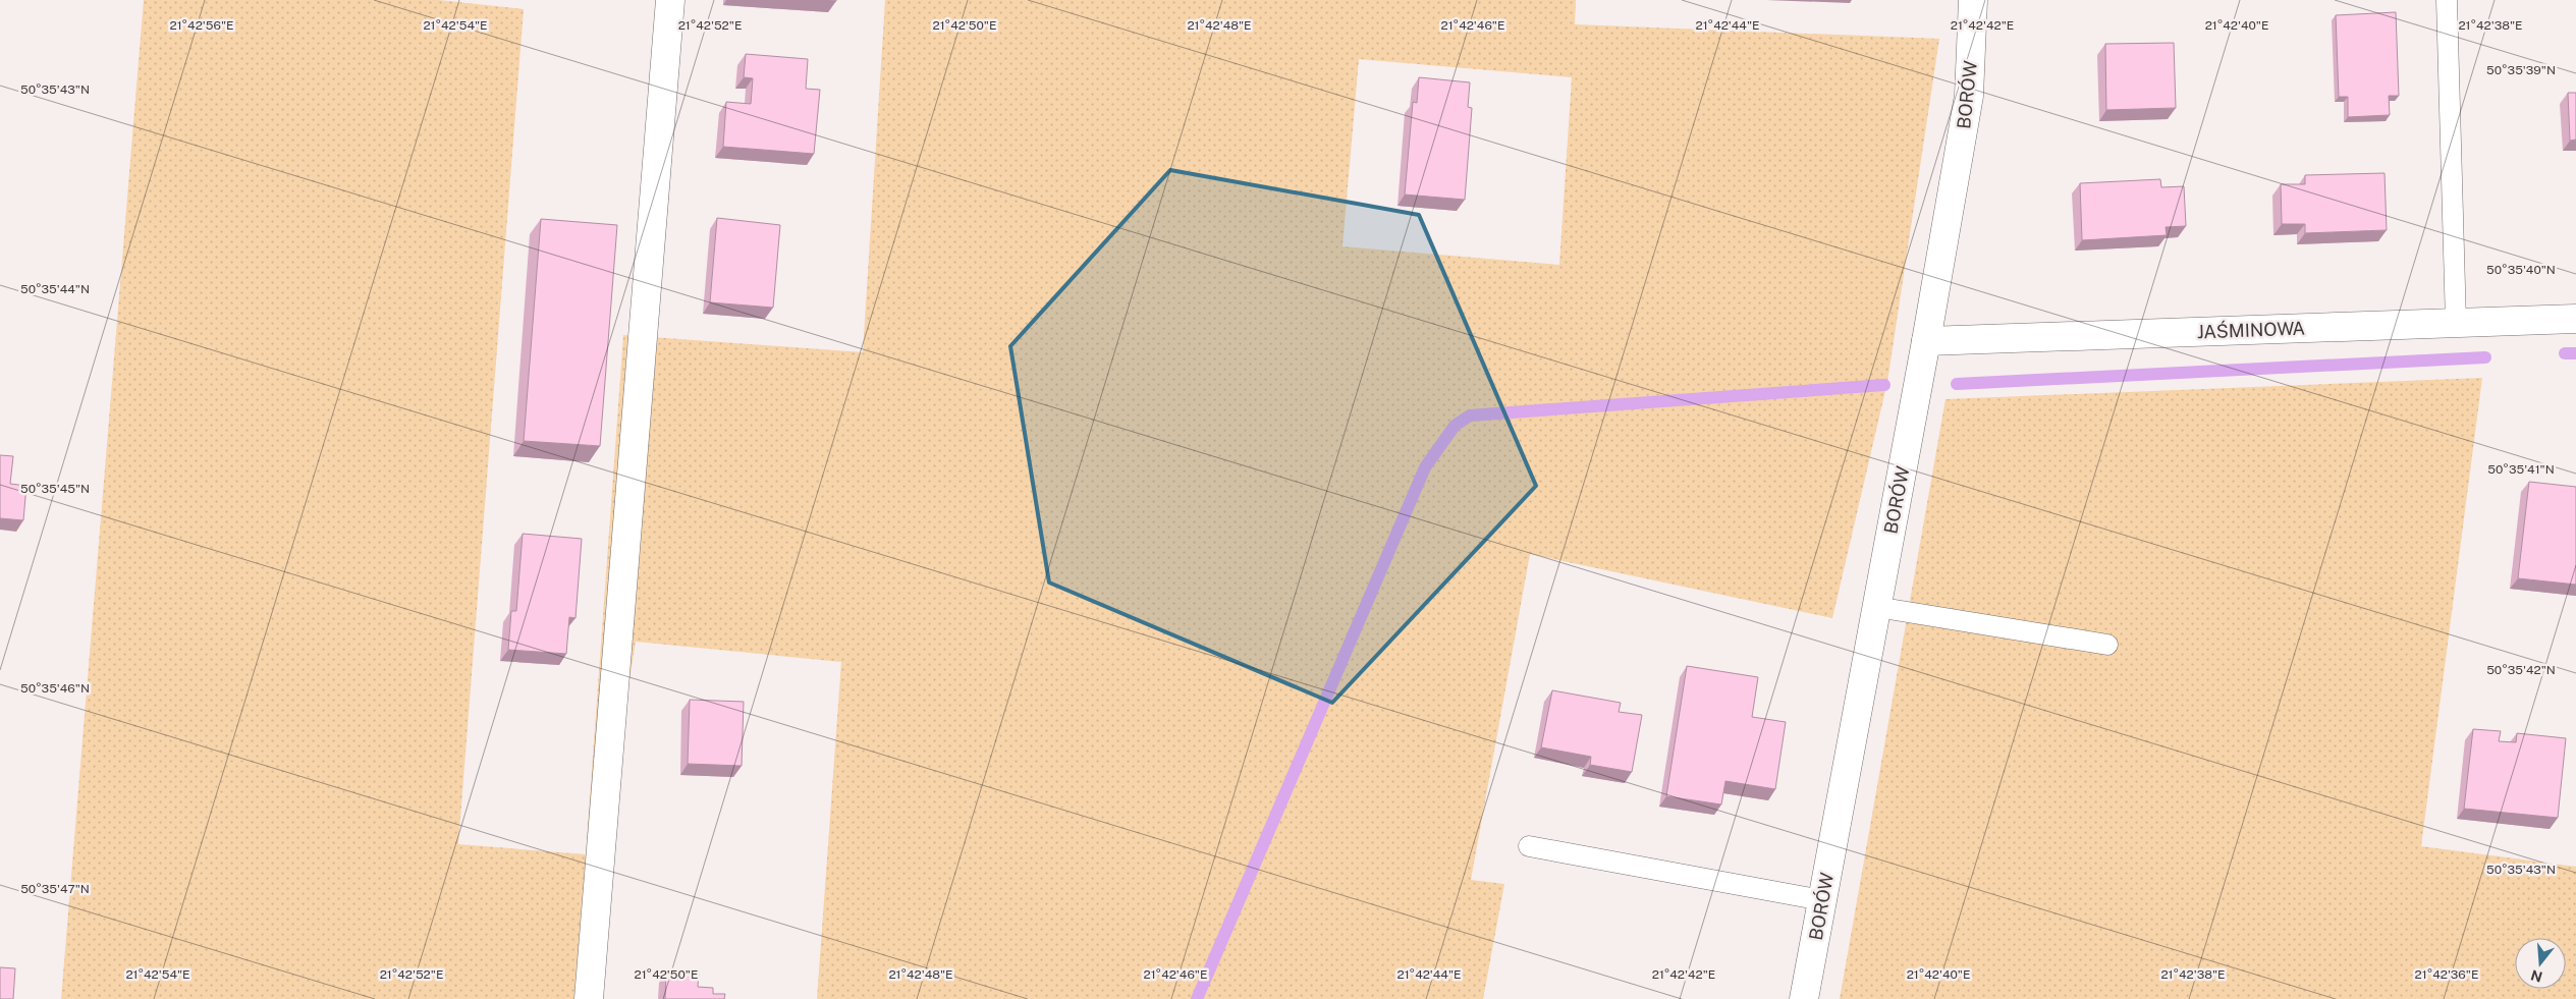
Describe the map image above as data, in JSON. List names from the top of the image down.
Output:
{
  "streets": {
    "street": ["BORÓW", "JAŚMINOWA"]
  },
  "crossings": [
    ["BORÓW", "JAŚMINOWA"]
  ],
  "north": "bottom",
  "coordinates": [
    "21°42'56\"E",
    "21°42'54\"E",
    "21°42'52\"E",
    "21°42'50\"E",
    "21°42'48\"E",
    "21°42'46\"E",
    "21°42'44\"E",
    "21°42'42\"E",
    "21°42'40\"E",
    "21°42'38\"E",
    "50°35'39\"N",
    "50°35'43\"N",
    "50°35'40\"N",
    "50°35'44\"N",
    "50°35'41\"N",
    "50°35'45\"N",
    "50°35'42\"N",
    "50°35'46\"N",
    "50°35'47\"N",
    "21°42'36\"E"
  ]
}
